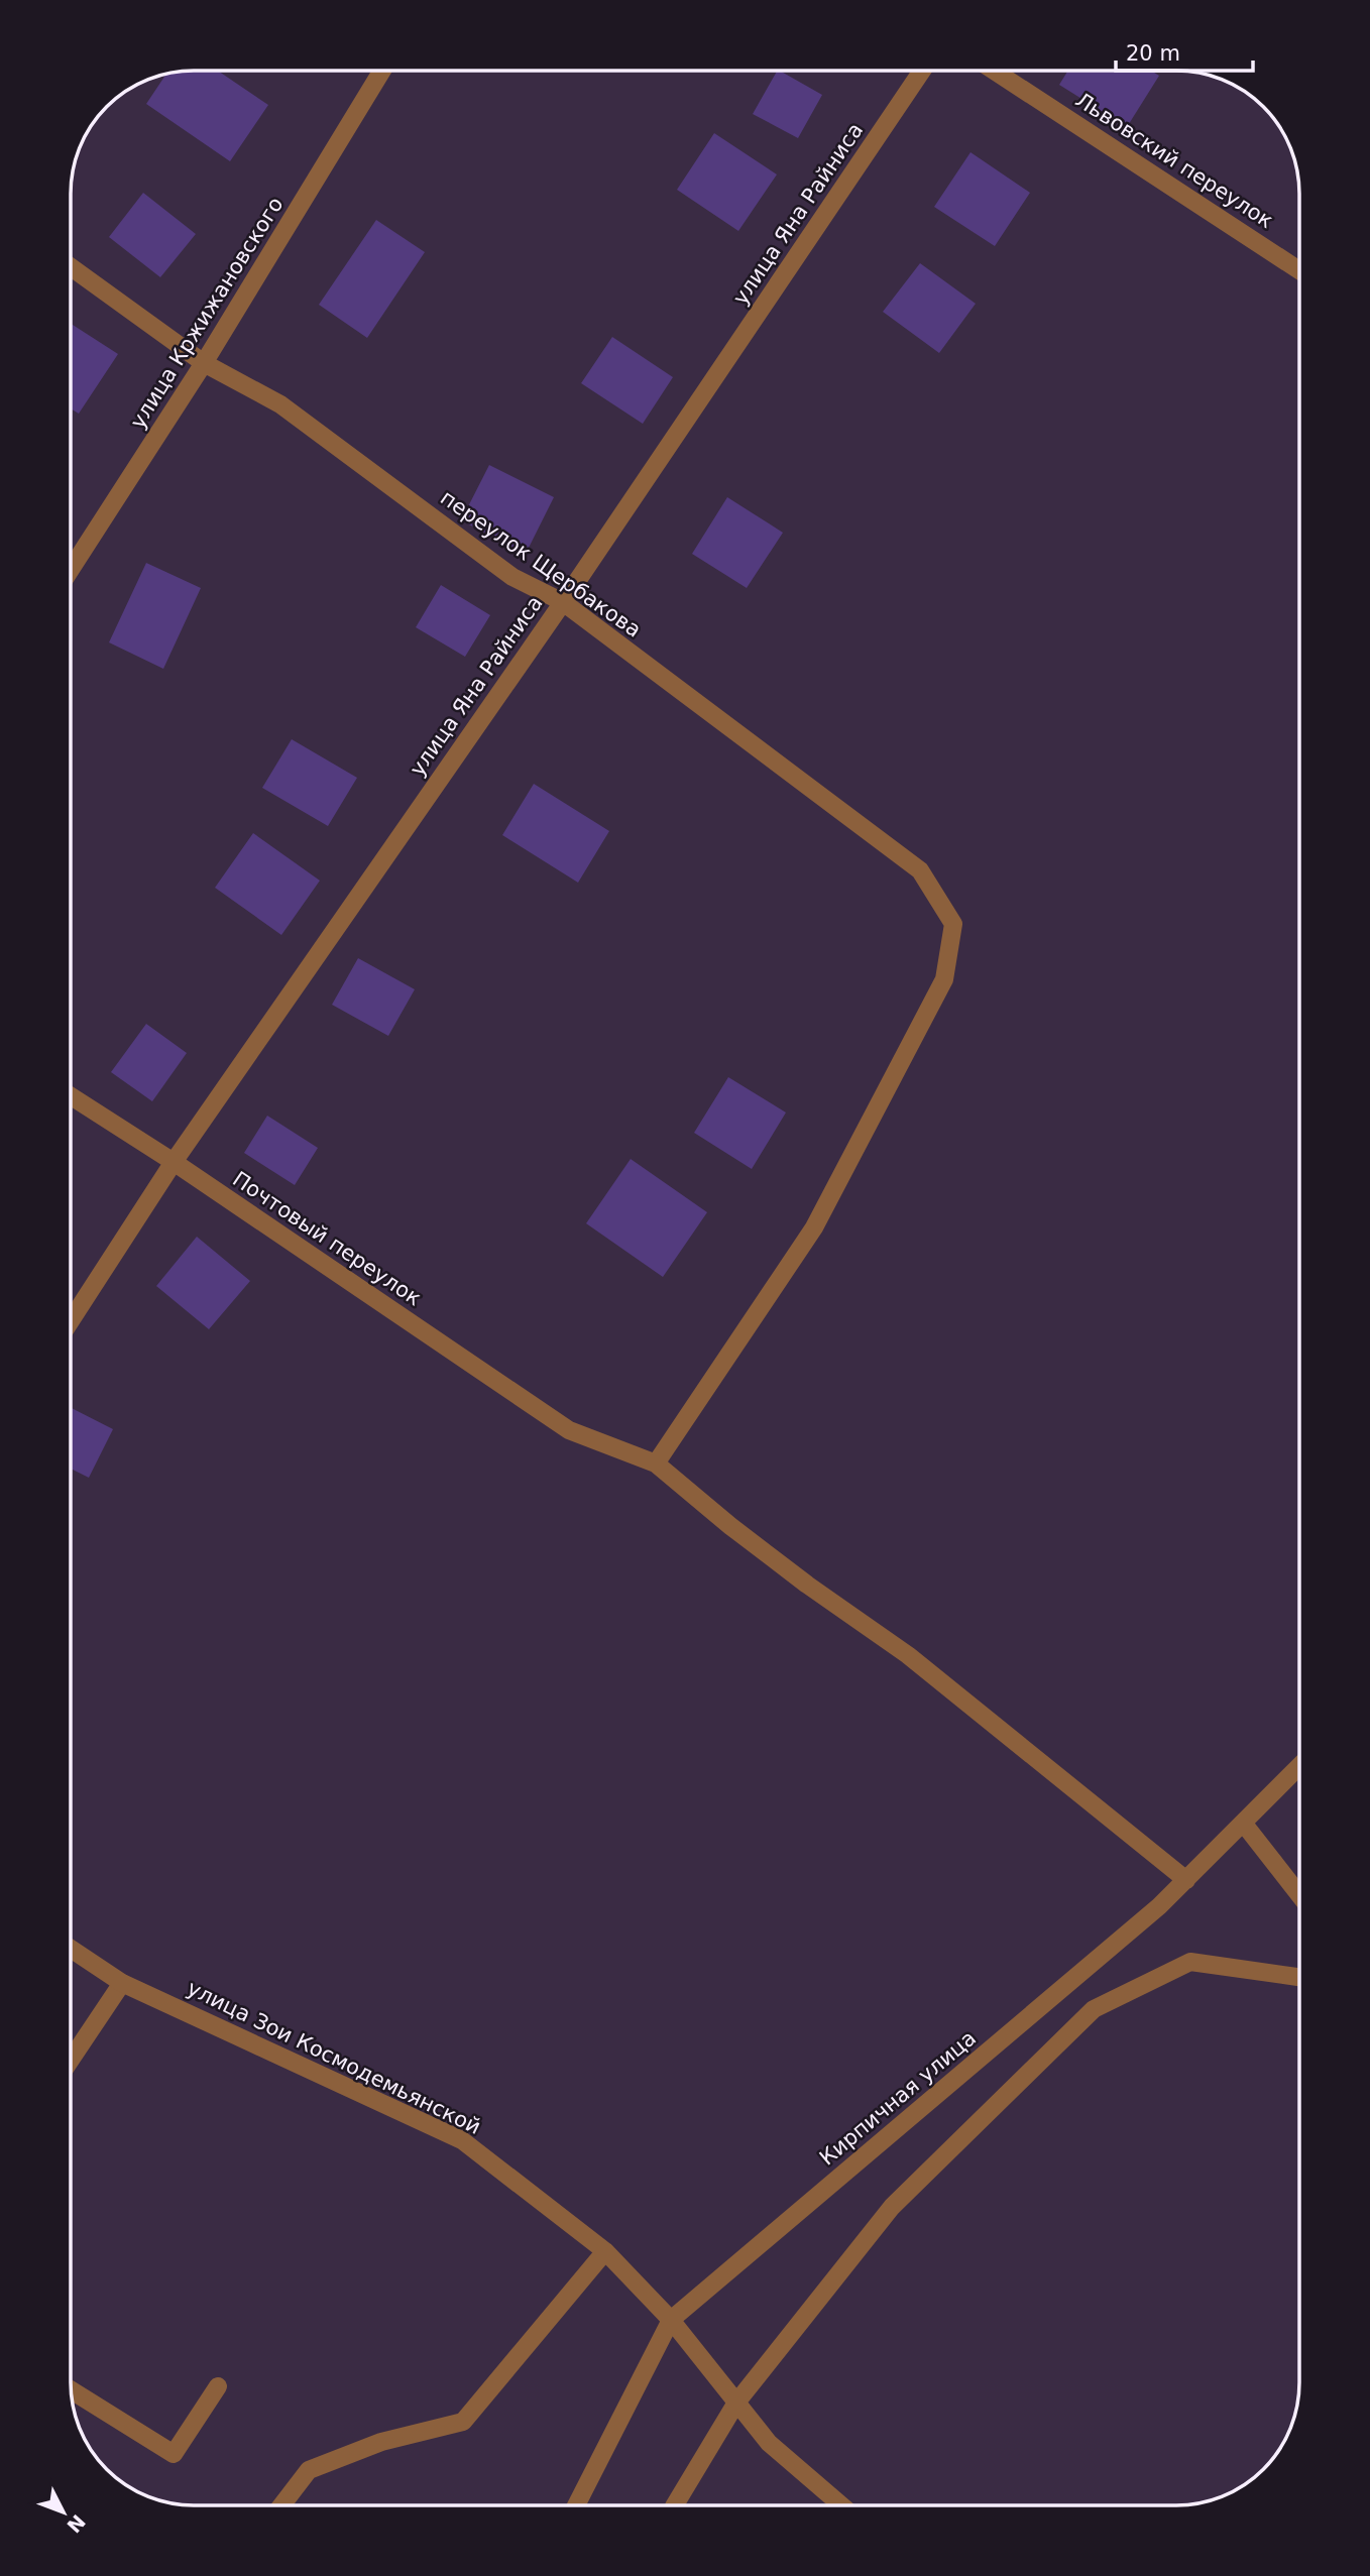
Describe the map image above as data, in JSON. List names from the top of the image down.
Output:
{
  "streets": {
    "street": [
      "Львовский переулок",
      "улица Яна Райниса",
      "улица Кржижановского",
      "переулок Щербакова",
      "Почтовый переулок",
      "улица Зои Космодемьянской",
      "Кирпичная улица"
    ]
  },
  "crossings": [
    ["улица Яна Райниса", "переулок Щербакова"],
    ["улица Яна Райниса", "Почтовый переулок"],
    ["улица Кржижановского", "переулок Щербакова"],
    ["переулок Щербакова", "Почтовый переулок"],
    ["Почтовый переулок", "Кирпичная улица"],
    ["улица Зои Космодемьянской", "Кирпичная улица"]
  ],
  "scale_bar": "20 m",
  "north": "bottom right"
}
